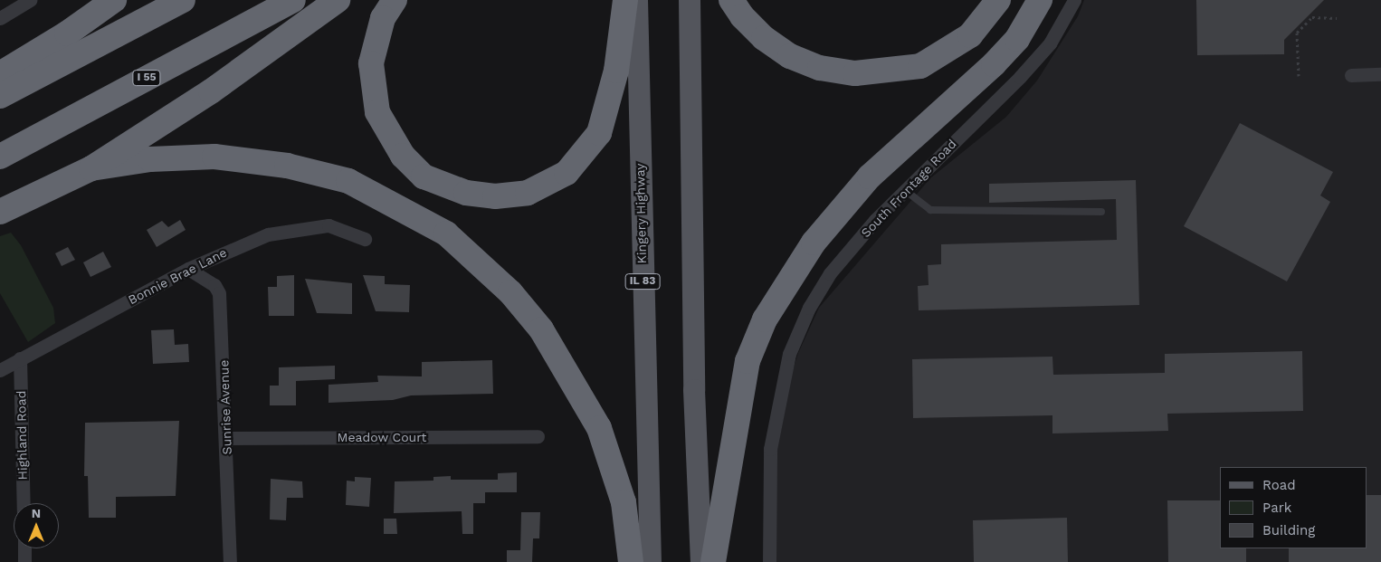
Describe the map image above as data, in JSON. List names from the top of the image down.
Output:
{
  "streets": {
    "highway": ["I 55"],
    "main road": ["Kingery Highway", "IL 83"],
    "street": [
      "South Frontage Road",
      "Bonnie Brae Lane",
      "Sunrise Avenue",
      "Highland Road",
      "Meadow Court"
    ]
  },
  "crossings": [
    ["Bonnie Brae Lane", "Sunrise Avenue"],
    ["Bonnie Brae Lane", "Highland Road"],
    ["Sunrise Avenue", "Meadow Court"]
  ],
  "legend": ["Road", "Park", "Building"],
  "north": "top"
}
